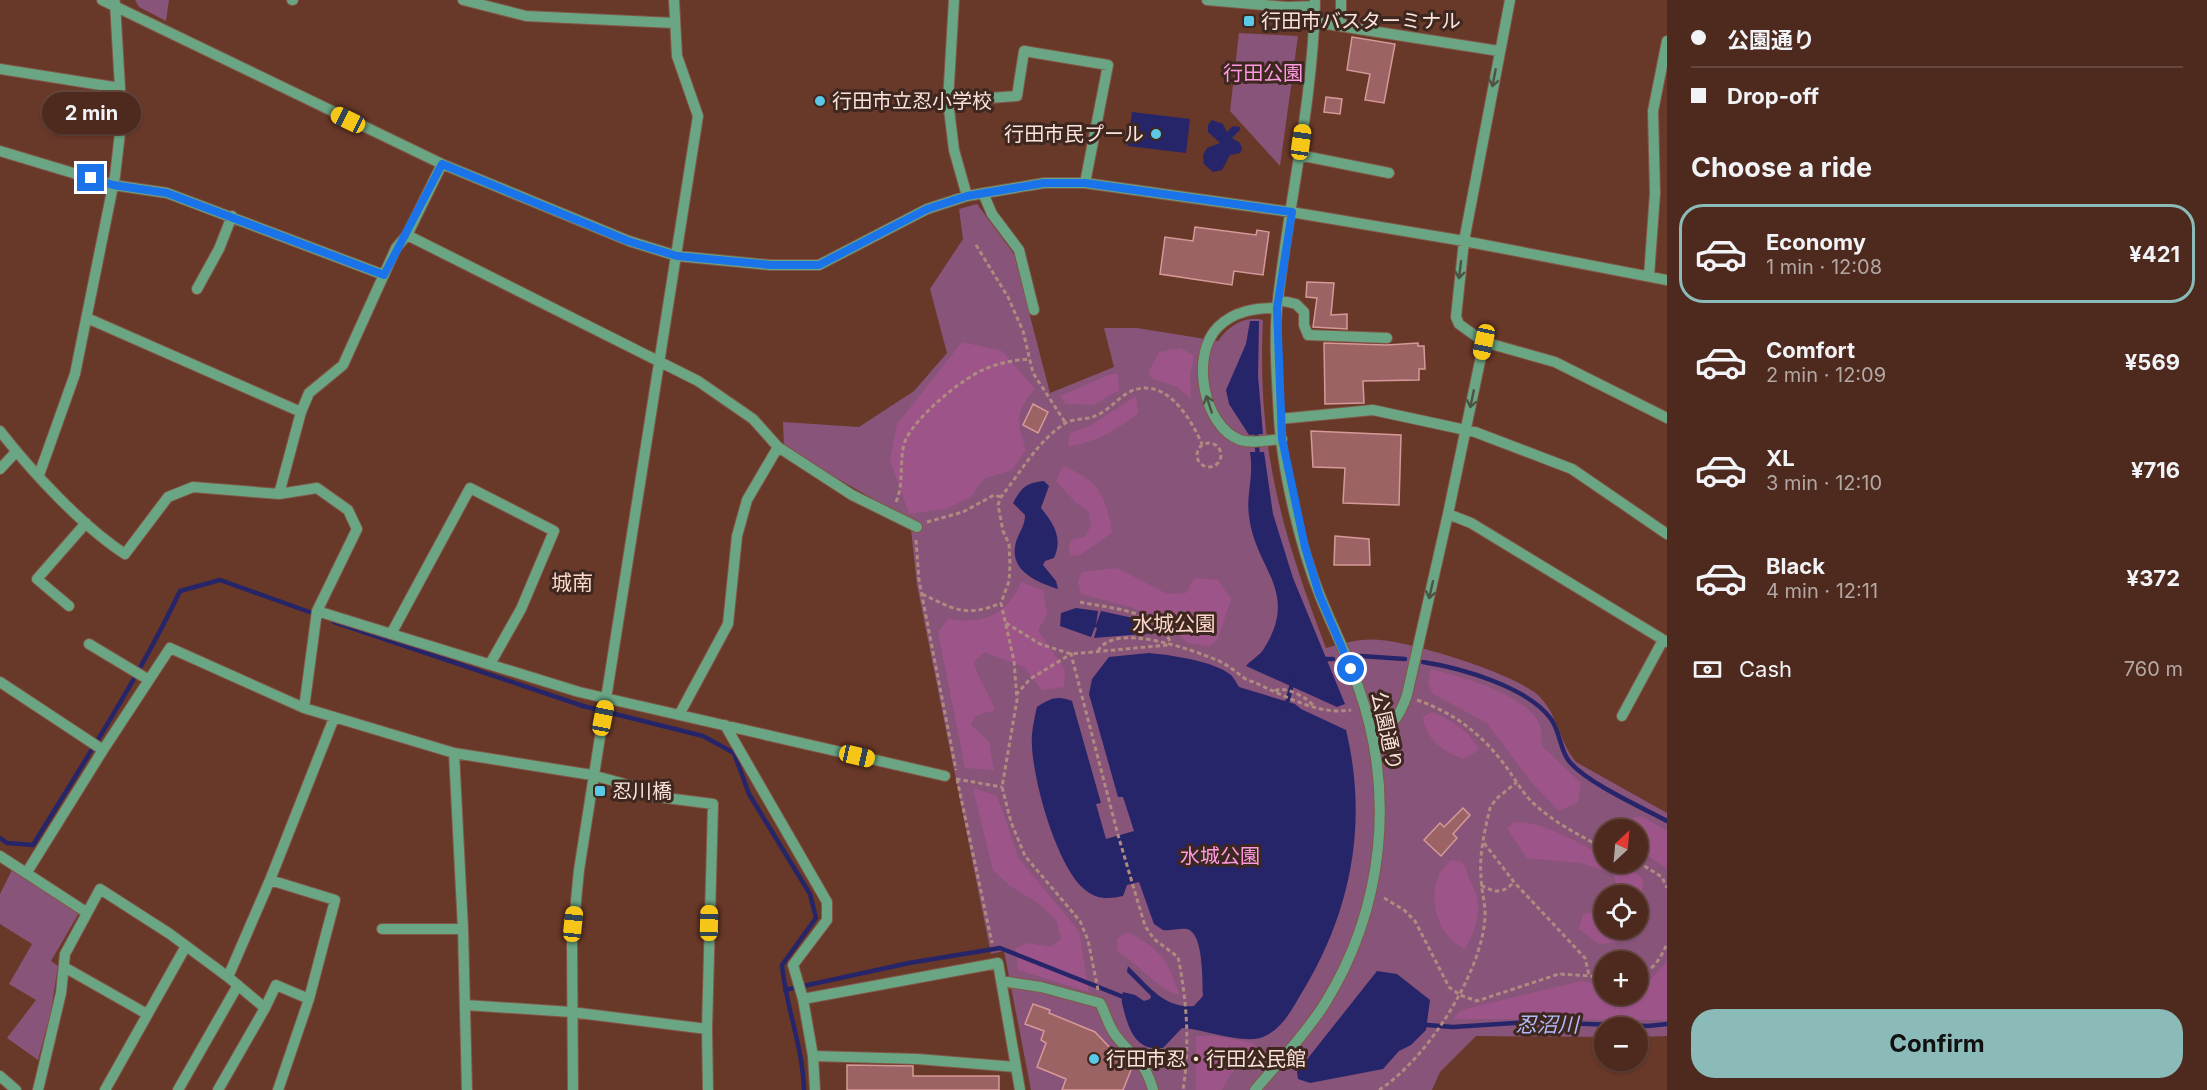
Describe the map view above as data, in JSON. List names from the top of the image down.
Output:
{
  "streets": {
    "street": ["公園通り"]
  },
  "districts": ["城南", "水城公園"],
  "water": ["忍沼川"],
  "parks": ["行田公園", "水城公園"],
  "places": {
    "transit": ["行田市バスターミナル", "忍川橋"],
    "other": ["行田市立忍小学校", "行田市民プール", "行田市忍・行田公民館"]
  },
  "north": "top right",
  "page": {
    "banner": ["公園通り", "Drop-off"],
    "bubble": "2 min",
    "heading": "Choose a ride",
    "list": [
      {
        "name": "Economy",
        "note": "1 min · 12:08",
        "value": "¥421"
      },
      {
        "name": "Comfort",
        "note": "2 min · 12:09",
        "value": "¥569"
      },
      {
        "name": "XL",
        "note": "3 min · 12:10",
        "value": "¥716"
      },
      {
        "name": "Black",
        "note": "4 min · 12:11",
        "value": "¥372"
      }
    ],
    "pay": ["Cash", "760 m"],
    "map_buttons": ["+", "−"],
    "buttons": "Confirm"
  }
}
